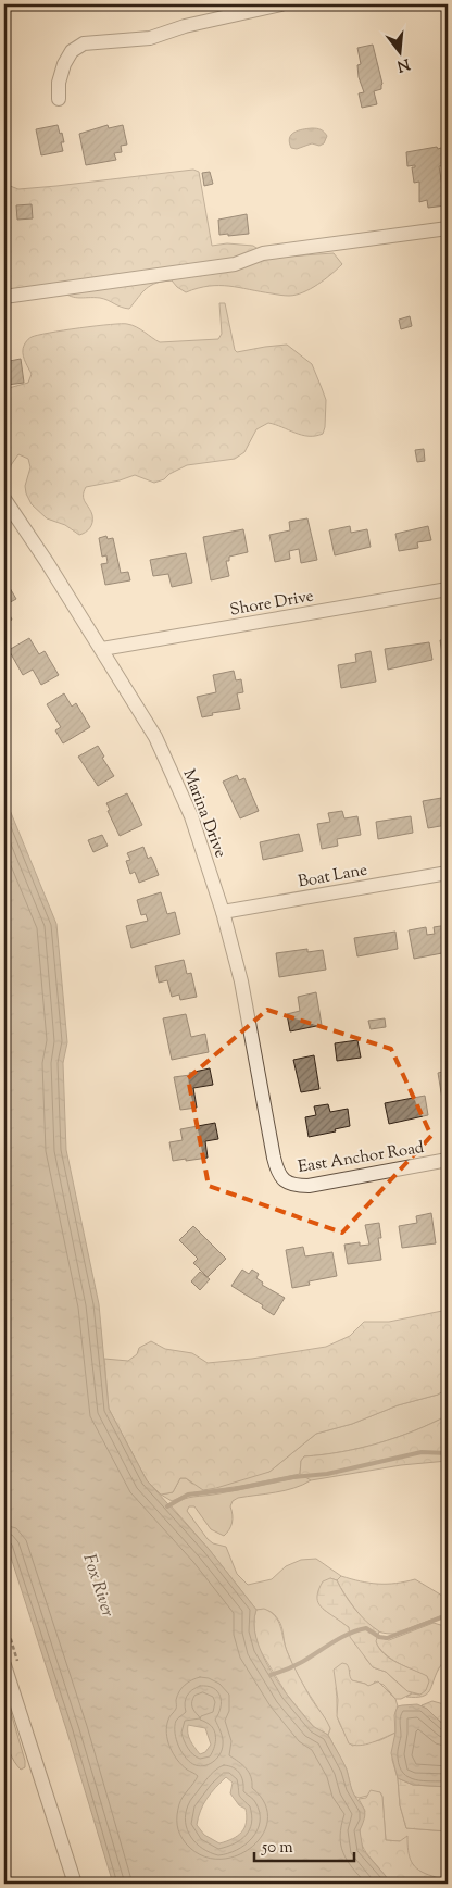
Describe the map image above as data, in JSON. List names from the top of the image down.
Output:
{
  "streets": {
    "street": [
      "Shore Drive",
      "Marina Drive",
      "Boat Lane",
      "East Anchor Road"
    ]
  },
  "crossings": [
    ["Shore Drive", "Marina Drive"],
    ["Marina Drive", "Boat Lane"],
    ["Marina Drive", "East Anchor Road"]
  ],
  "water": ["Fox River"],
  "scale_bar": "50 m",
  "north": "bottom"
}
